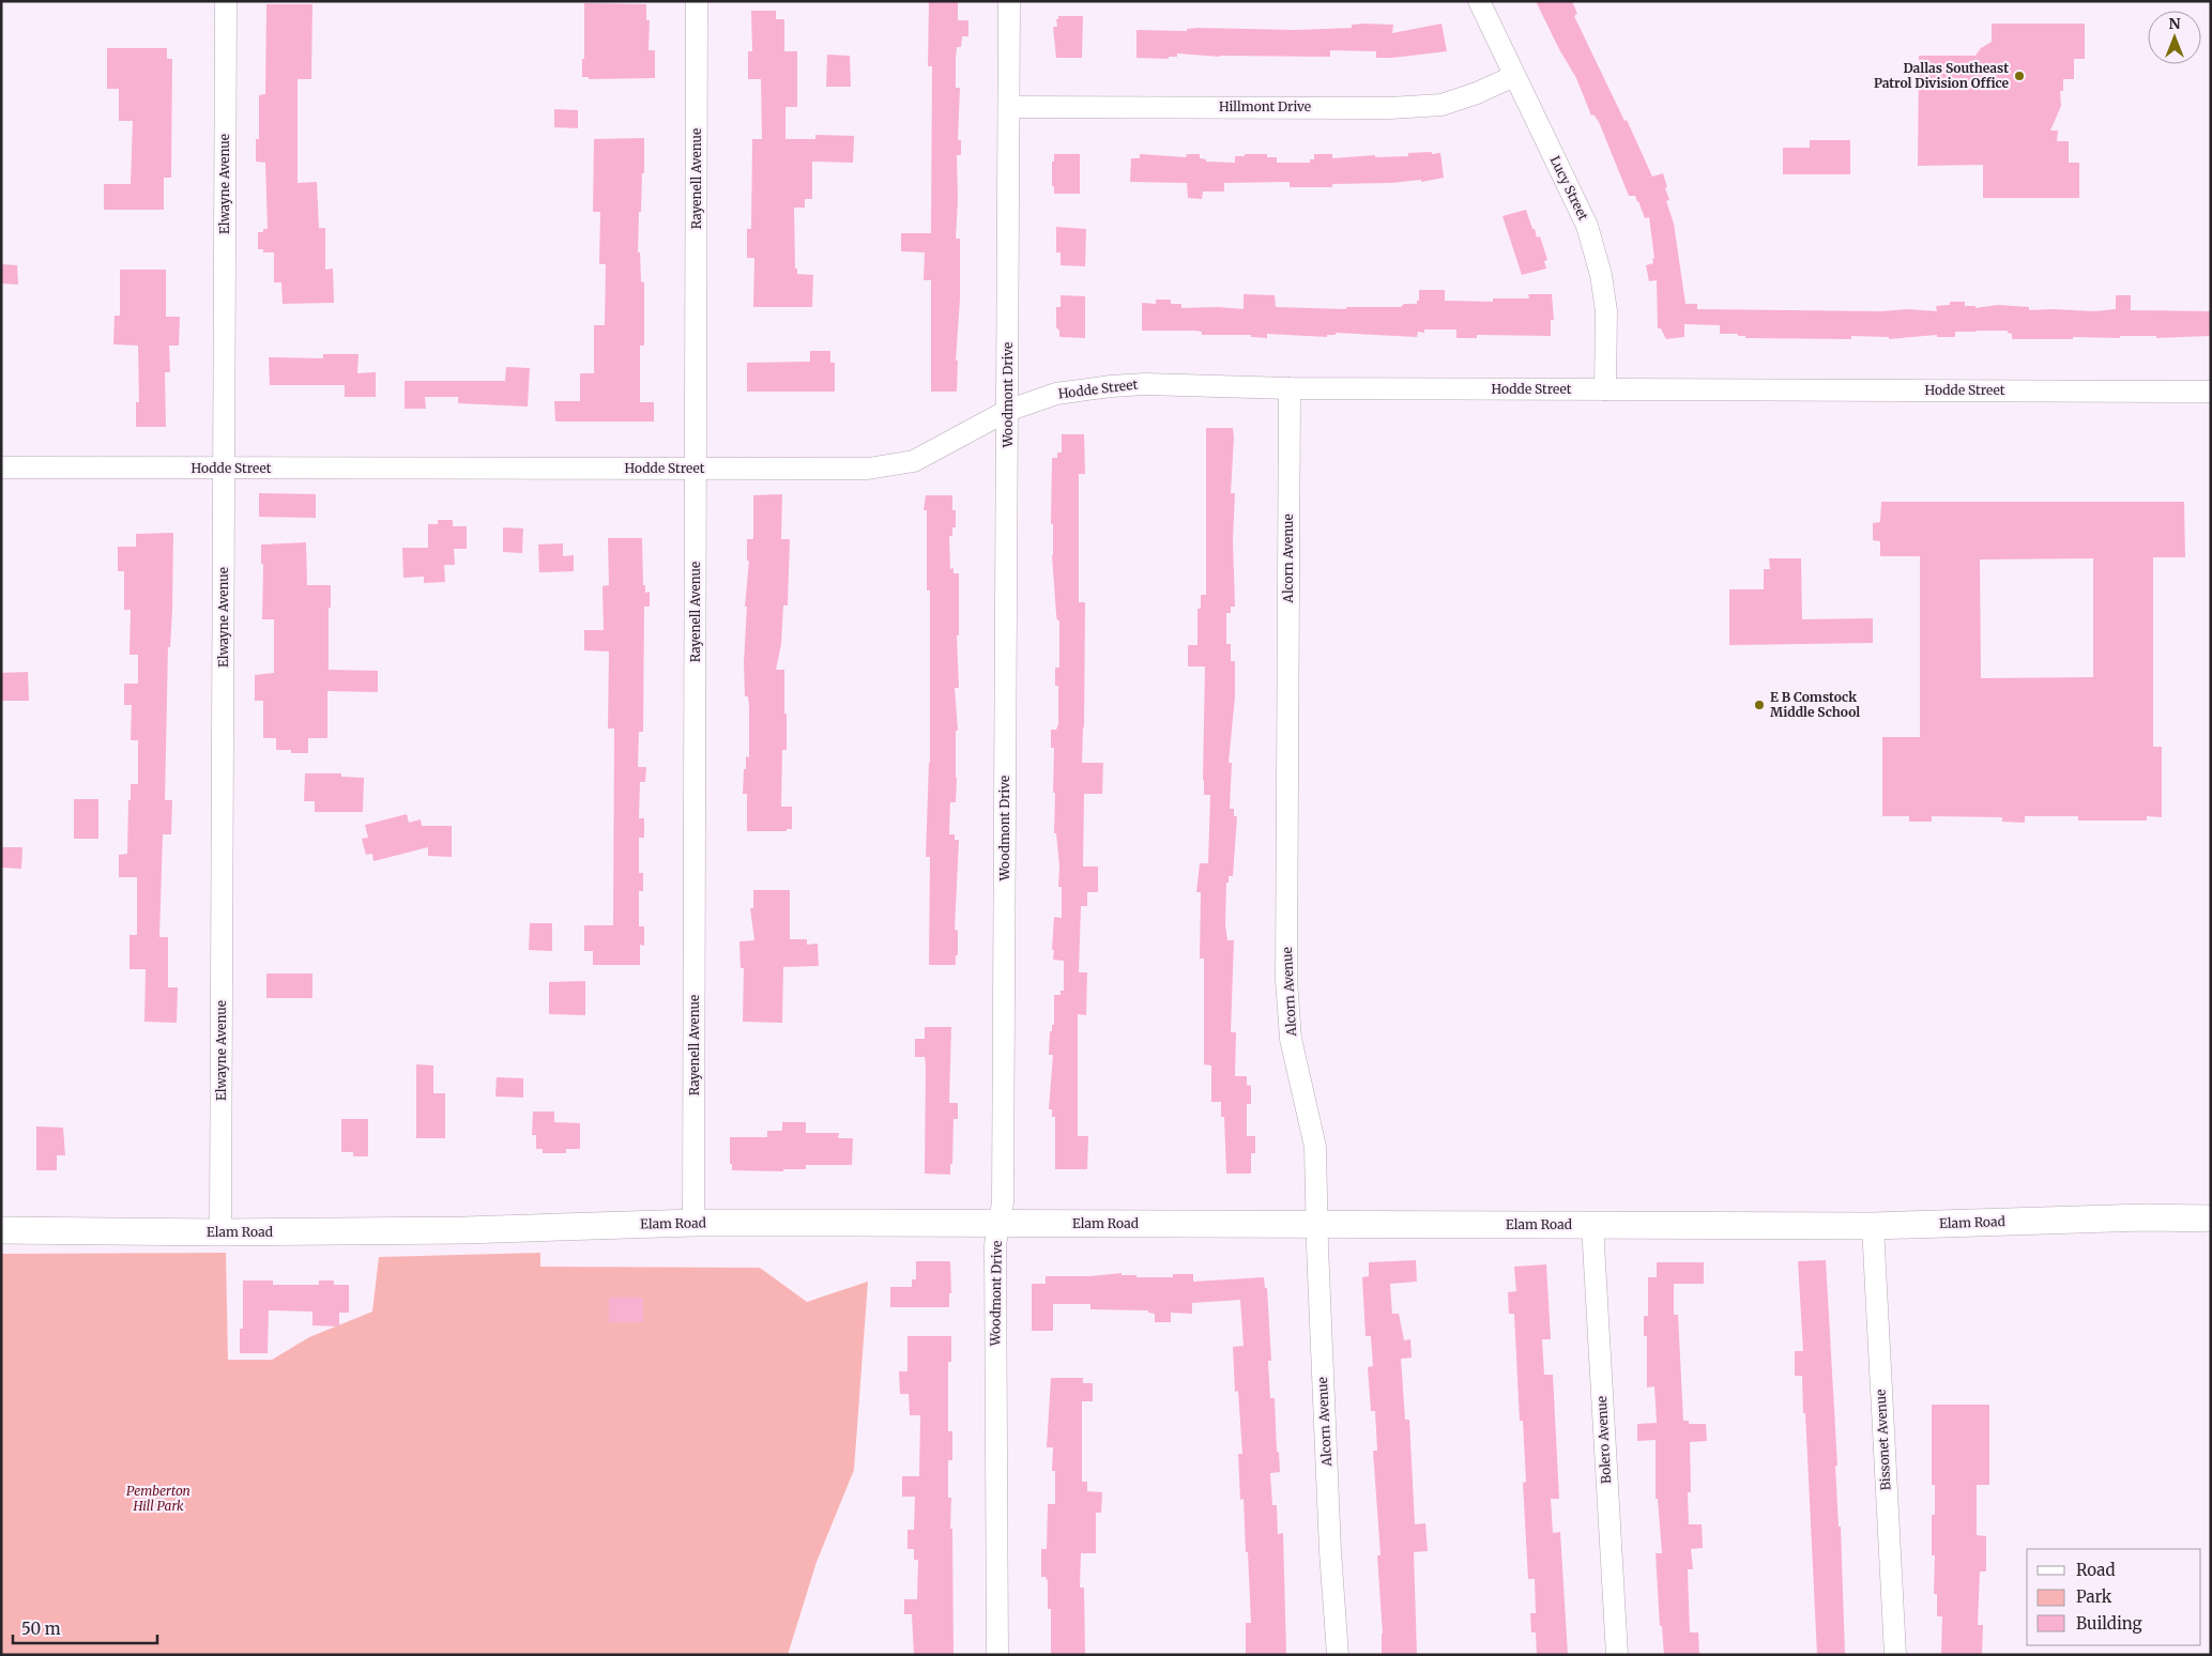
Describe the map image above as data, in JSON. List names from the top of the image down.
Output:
{
  "streets": {
    "street": [
      "Hillmont Drive",
      "Rayenell Avenue",
      "Elwayne Avenue",
      "Lucy Street",
      "Hodde Street",
      "Woodmont Drive",
      "Alcorn Avenue",
      "Elam Road",
      "Bolero Avenue",
      "Bissonet Avenue"
    ]
  },
  "crossings": [
    ["Hillmont Drive", "Lucy Street"],
    ["Hillmont Drive", "Woodmont Drive"],
    ["Rayenell Avenue", "Hodde Street"],
    ["Rayenell Avenue", "Elam Road"],
    ["Elwayne Avenue", "Hodde Street"],
    ["Elwayne Avenue", "Elam Road"],
    ["Lucy Street", "Hodde Street"],
    ["Hodde Street", "Woodmont Drive"],
    ["Hodde Street", "Alcorn Avenue"],
    ["Woodmont Drive", "Elam Road"],
    ["Alcorn Avenue", "Elam Road"],
    ["Elam Road", "Bolero Avenue"],
    ["Elam Road", "Bissonet Avenue"]
  ],
  "parks": ["Pemberton Hill Park"],
  "places": ["Dallas Southeast Patrol Division Office", "E B Comstock Middle School"],
  "legend": ["Road", "Park", "Building"],
  "scale_bar": "50 m",
  "north": "top"
}
